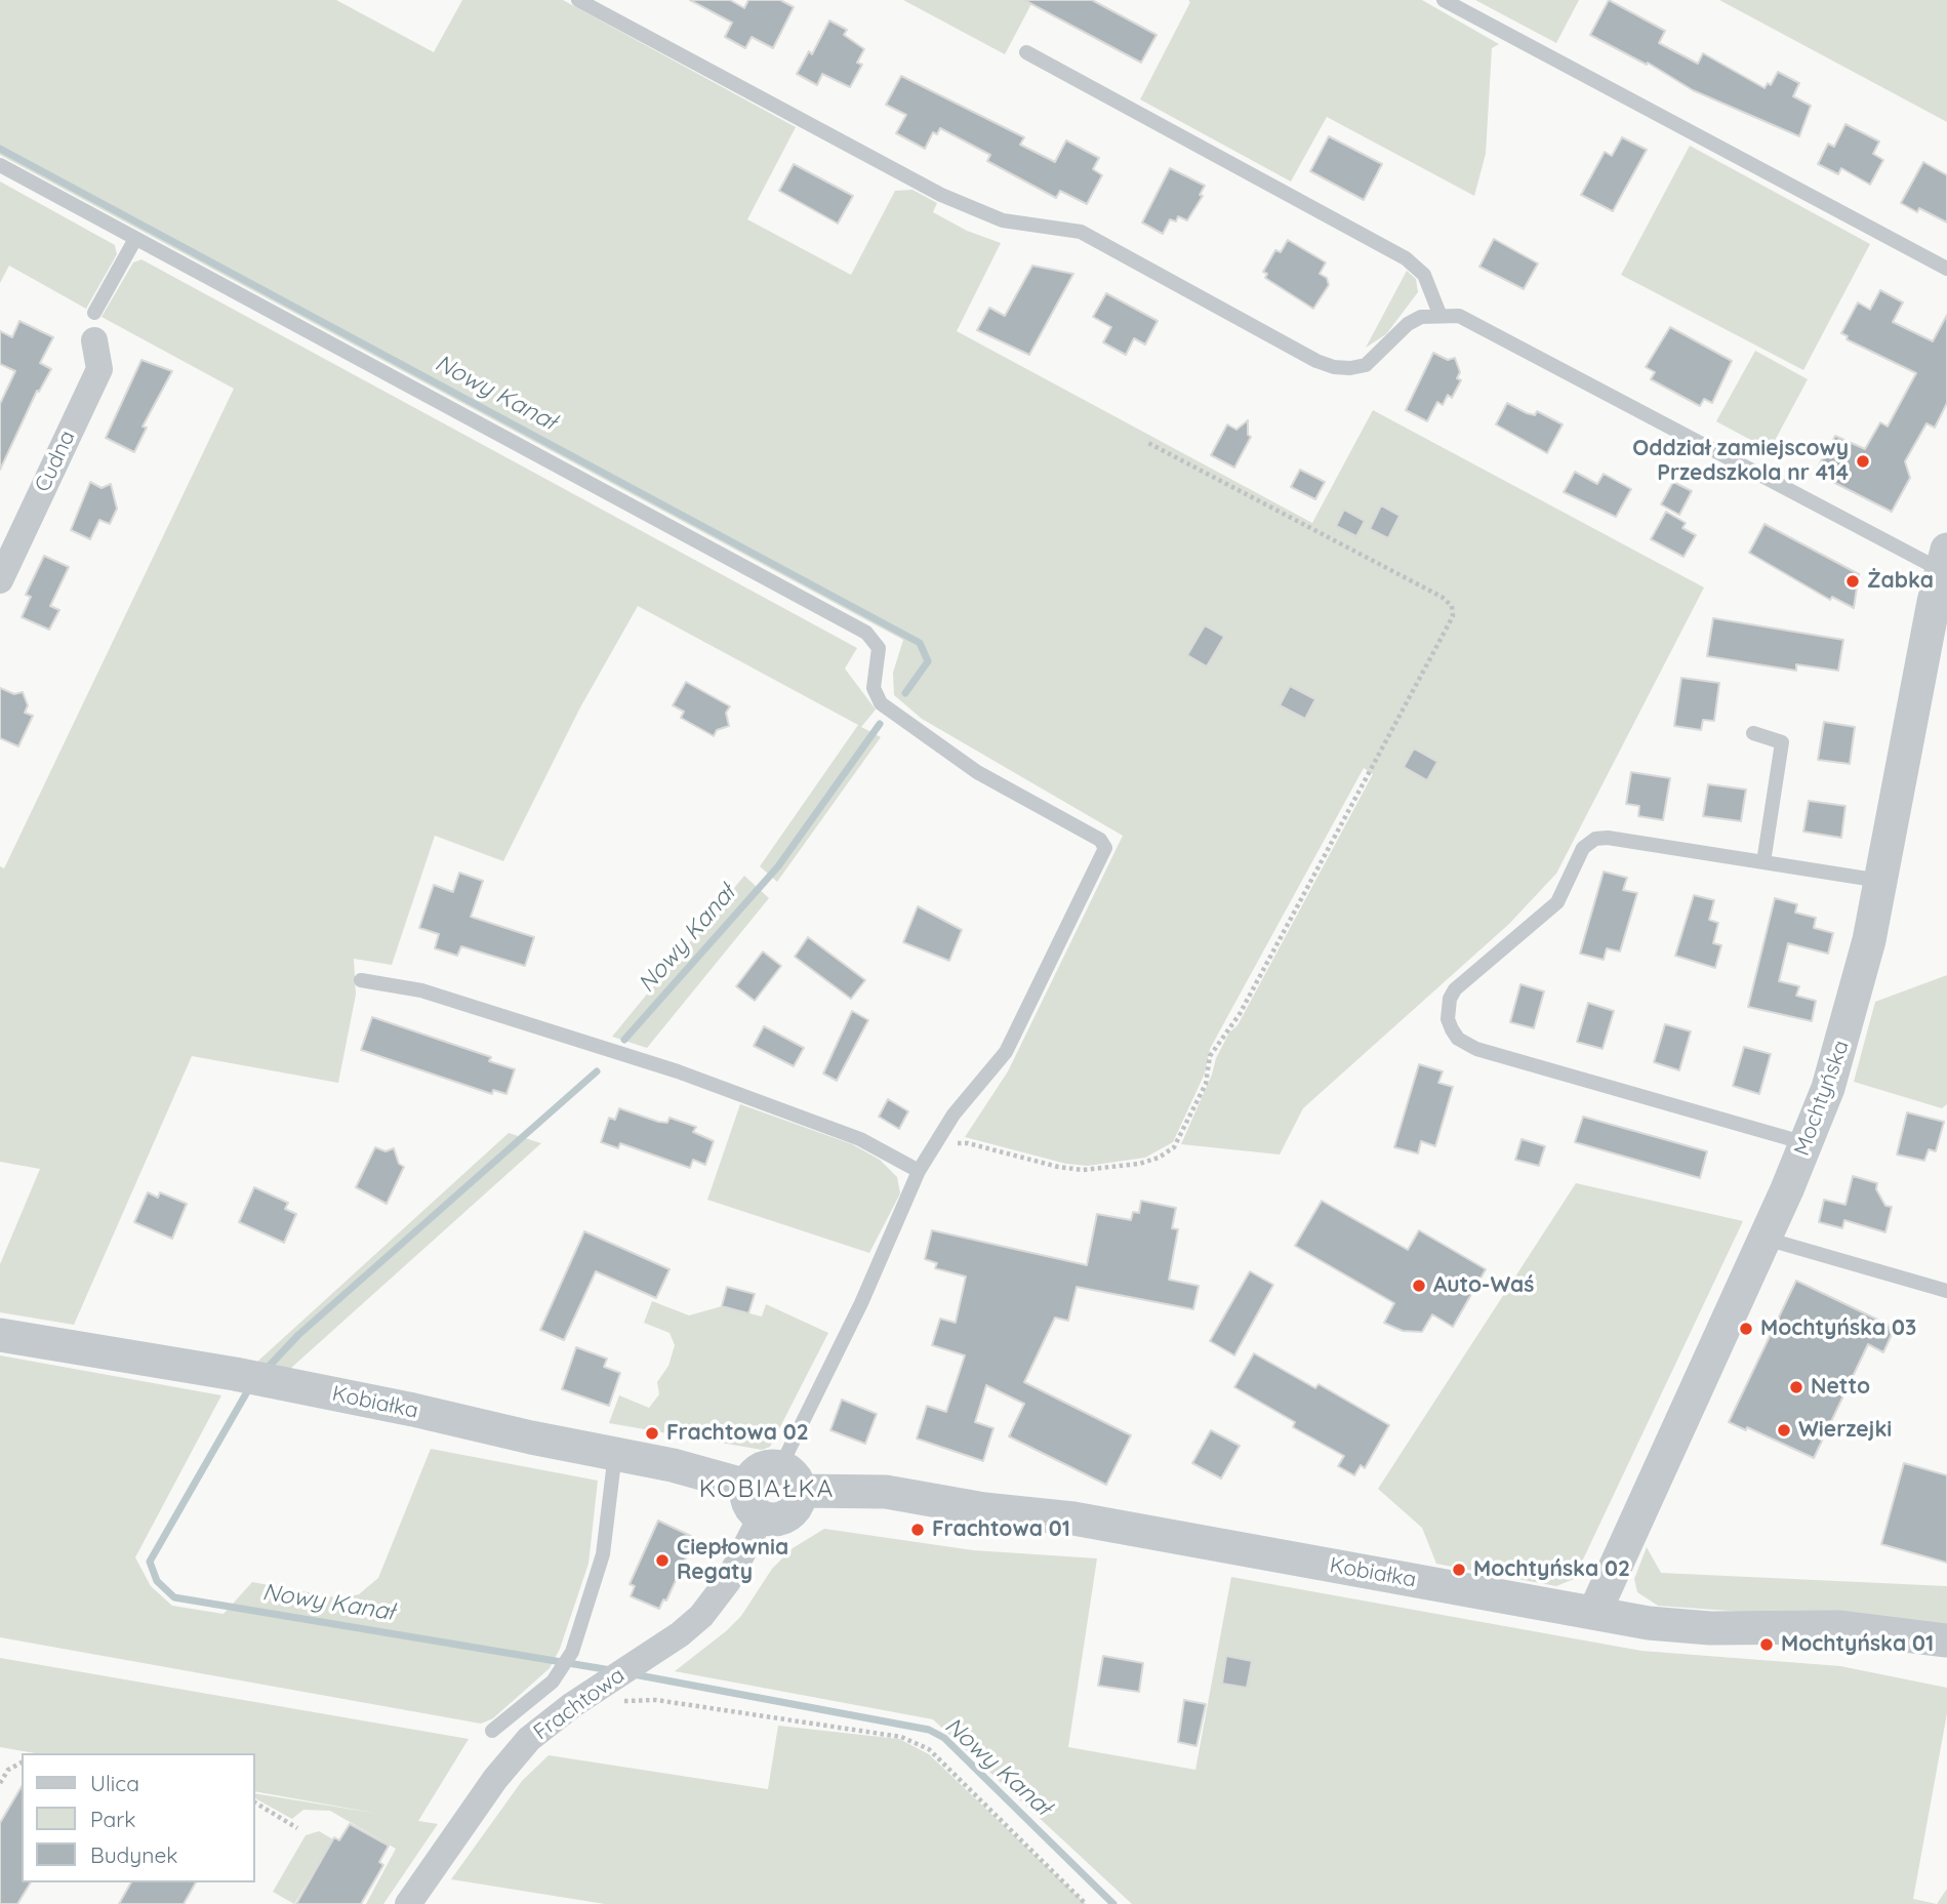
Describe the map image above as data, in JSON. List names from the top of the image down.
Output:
{
  "streets": {
    "street": [
      "Cudna",
      "Mochtyńska",
      "Kobiałka",
      "Frachtowa"
    ]
  },
  "crossings": [
    ["Mochtyńska", "Kobiałka"],
    ["Kobiałka", "Frachtowa"]
  ],
  "districts": ["KOBIAŁKA"],
  "water": ["Nowy Kanał"],
  "places": [
    "Oddział zamiejscowy Przedszkola nr 414",
    "Żabka",
    "Auto-Waś",
    "Mochtyńska 03",
    "Netto",
    "Wierzejki",
    "Frachtowa 02",
    "Frachtowa 01",
    "Ciepłownia Regaty",
    "Mochtyńska 02",
    "Mochtyńska 01"
  ],
  "legend": ["Ulica", "Park", "Budynek"]
}
